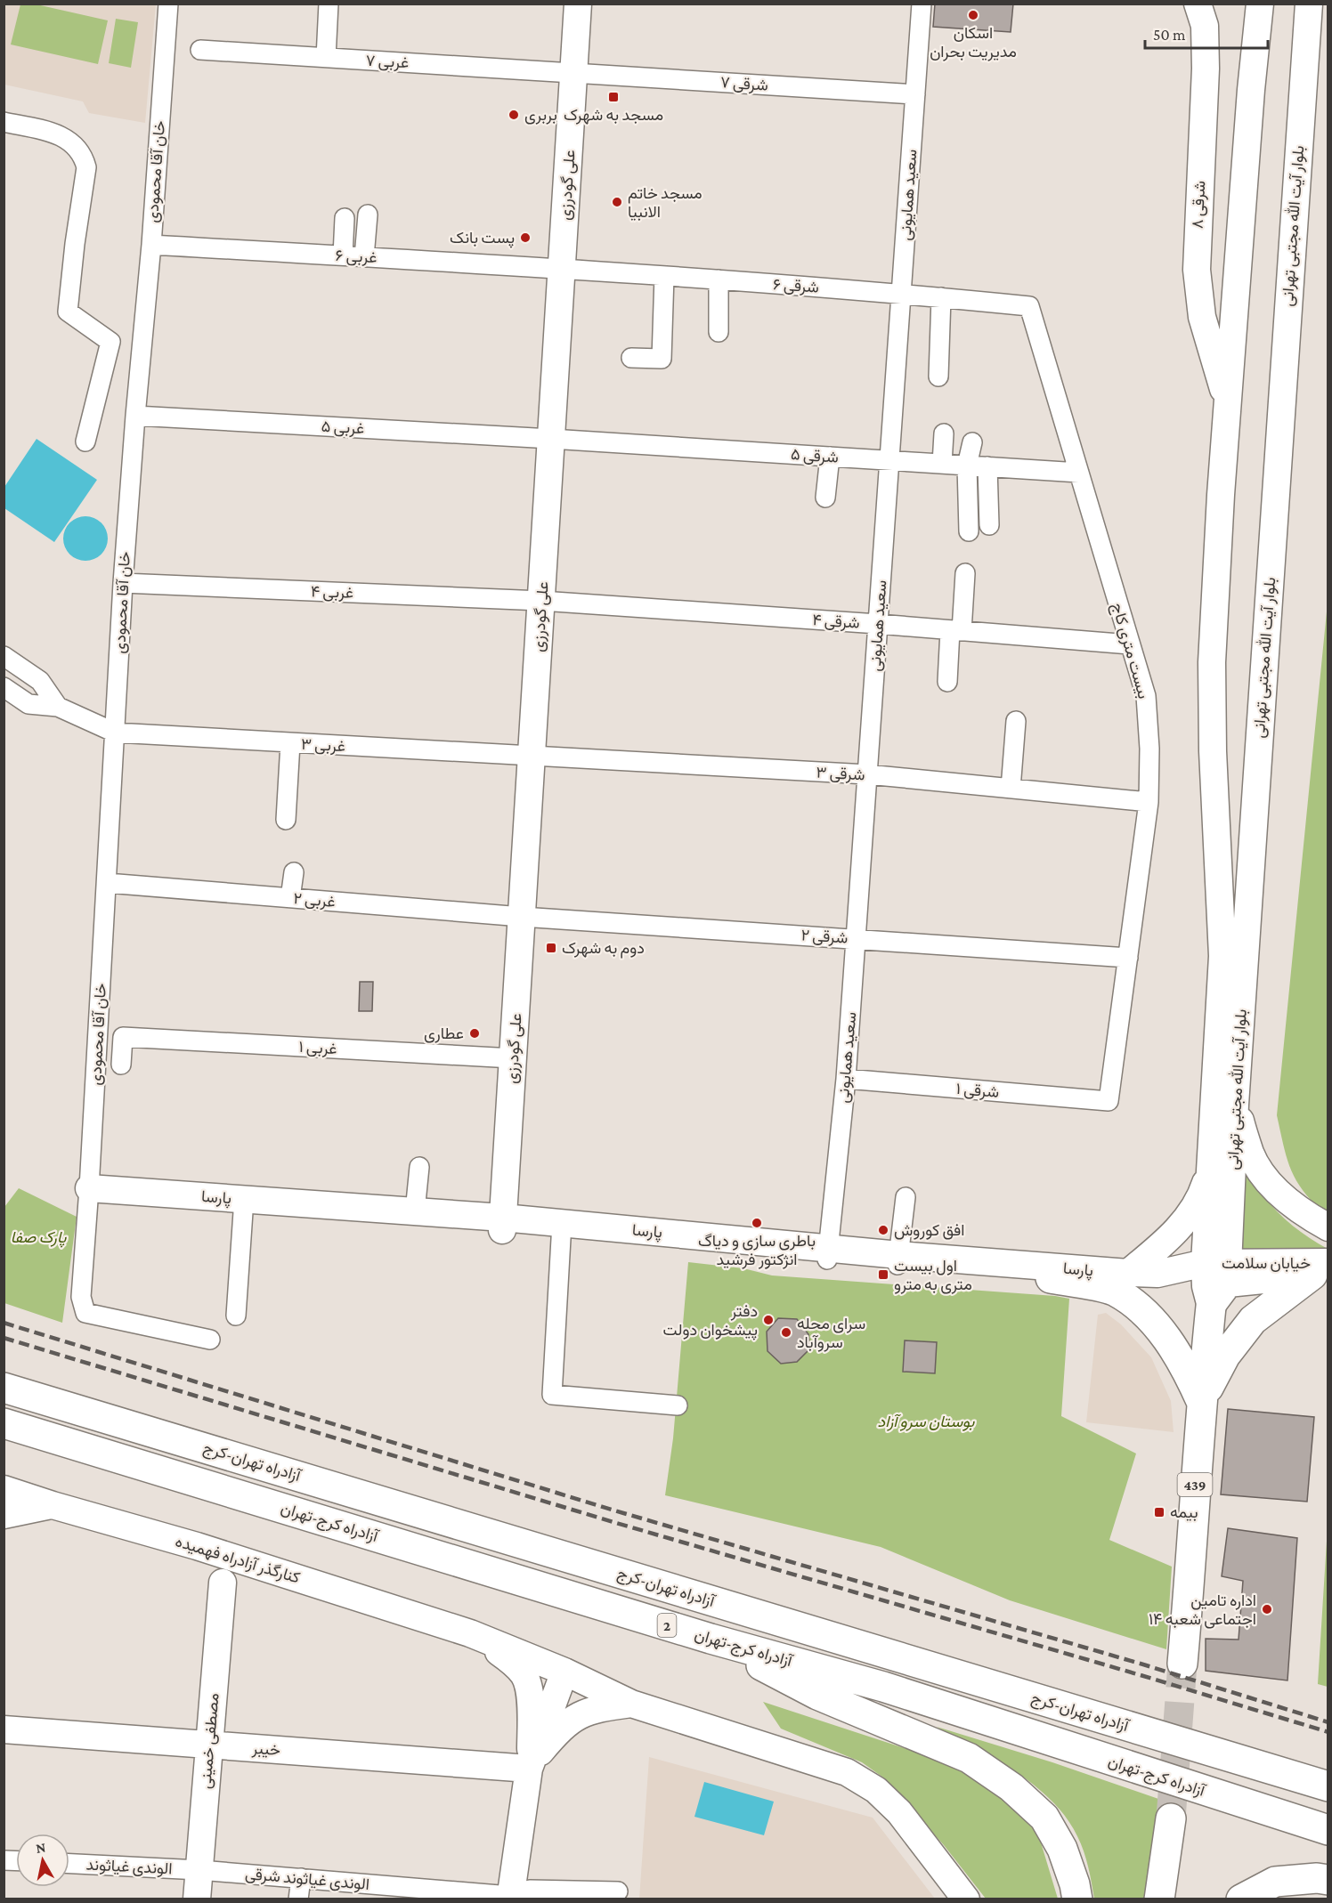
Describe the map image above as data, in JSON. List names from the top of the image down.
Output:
{
  "streets": {
    "main road": [
      "آزادراه تهران-کرج",
      "439",
      "آزادراه کرج-تهران",
      "2"
    ],
    "street": [
      "۷ غربی",
      "۷ شرقی",
      "خان آقا محمودی",
      "علی گودرزی",
      "سعید همایونی",
      "۸ شرقی",
      "بلوار آیت الله مجتبی تهرانی",
      "۶ غربی",
      "۶ شرقی",
      "۵ غربی",
      "۵ شرقی",
      "۴ غربی",
      "۴ شرقی",
      "بیست متری کاج",
      "۳ غربی",
      "۳ شرقی",
      "۲ غربی",
      "۲ شرقی",
      "۱ غربی",
      "۱ شرقی",
      "پارسا",
      "خیابان سلامت",
      "کنارگذر آزادراه فهمیده",
      "مصطفی خمینی",
      "خیبر",
      "الوندی غیاثوند",
      "الوندی غیاثوند شرقی"
    ]
  },
  "crossings": [
    ["۷ غربی", "۷ شرقی"],
    ["۷ غربی", "علی گودرزی"],
    ["۷ شرقی", "علی گودرزی"],
    ["۷ شرقی", "سعید همایونی"],
    ["خان آقا محمودی", "۶ غربی"],
    ["خان آقا محمودی", "۵ غربی"],
    ["خان آقا محمودی", "۴ غربی"],
    ["خان آقا محمودی", "۳ غربی"],
    ["خان آقا محمودی", "۲ غربی"],
    ["خان آقا محمودی", "پارسا"],
    ["علی گودرزی", "۶ غربی"],
    ["علی گودرزی", "۶ شرقی"],
    ["علی گودرزی", "۵ غربی"],
    ["علی گودرزی", "۵ شرقی"],
    ["علی گودرزی", "۴ غربی"],
    ["علی گودرزی", "۴ شرقی"],
    ["علی گودرزی", "۳ غربی"],
    ["علی گودرزی", "۳ شرقی"],
    ["علی گودرزی", "۲ غربی"],
    ["علی گودرزی", "۲ شرقی"],
    ["علی گودرزی", "۱ غربی"],
    ["علی گودرزی", "پارسا"],
    ["سعید همایونی", "۶ شرقی"],
    ["سعید همایونی", "۵ شرقی"],
    ["سعید همایونی", "۴ شرقی"],
    ["سعید همایونی", "۳ شرقی"],
    ["سعید همایونی", "۲ شرقی"],
    ["سعید همایونی", "۱ شرقی"],
    ["سعید همایونی", "پارسا"],
    ["۸ شرقی", "بلوار آیت الله مجتبی تهرانی"],
    ["بلوار آیت الله مجتبی تهرانی", "پارسا"],
    ["بلوار آیت الله مجتبی تهرانی", "خیابان سلامت"],
    ["بلوار آیت الله مجتبی تهرانی", "439"],
    ["۶ غربی", "۶ شرقی"],
    ["۶ شرقی", "بیست متری کاج"],
    ["۵ غربی", "۵ شرقی"],
    ["۵ شرقی", "بیست متری کاج"],
    ["۴ غربی", "۴ شرقی"],
    ["۴ شرقی", "بیست متری کاج"],
    ["بیست متری کاج", "۳ شرقی"],
    ["بیست متری کاج", "۲ شرقی"],
    ["بیست متری کاج", "۱ شرقی"],
    ["۳ غربی", "۳ شرقی"],
    ["۲ غربی", "۲ شرقی"],
    ["پارسا", "خیابان سلامت"],
    ["پارسا", "439"],
    ["خیابان سلامت", "439"],
    ["مصطفی خمینی", "خیبر"],
    ["مصطفی خمینی", "الوندی غیاثوند"],
    ["مصطفی خمینی", "الوندی غیاثوند شرقی"],
    ["الوندی غیاثوند", "الوندی غیاثوند شرقی"]
  ],
  "parks": ["پارک صفا", "بوستان سرو آزاد"],
  "places": {
    "other": [
      "اسکان مدیریت بحران",
      "بربری",
      "مسجد خاتم الانبیا",
      "پست بانک",
      "عطاری",
      "باطری سازی و دیاگ انژکتور فرشید",
      "افق کوروش",
      "دفتر پیشخوان دولت",
      "سرای محله سروآباد",
      "اداره تامین اجتماعی شعبه ۱۴"
    ],
    "transit": [
      "مسجد به شهرک",
      "دوم به شهرک",
      "اول بیست متری به مترو",
      "بیمه"
    ]
  },
  "scale_bar": "50 m",
  "north": "top"
}
